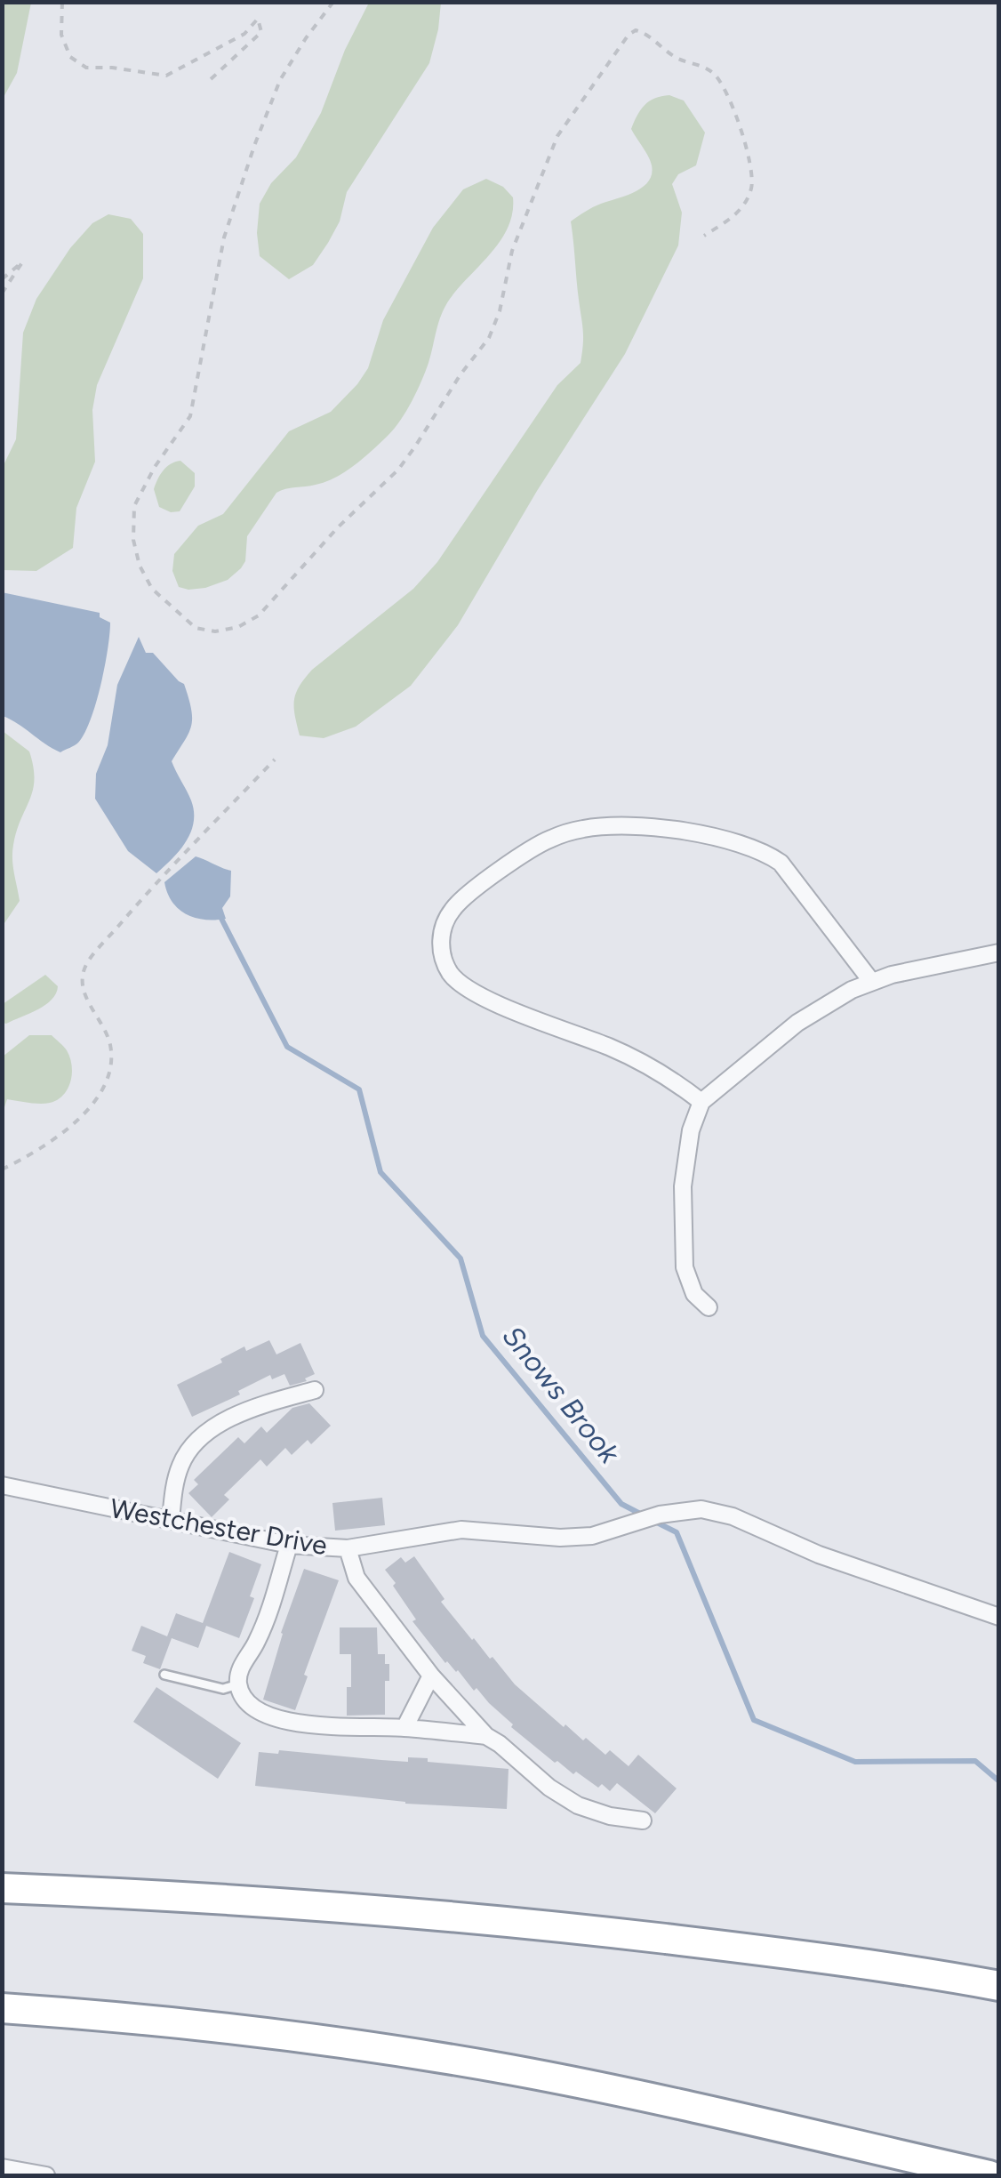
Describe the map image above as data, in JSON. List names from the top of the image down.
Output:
{
  "streets": {
    "street": ["Westchester Drive"]
  },
  "water": ["Snows Brook"]
}
